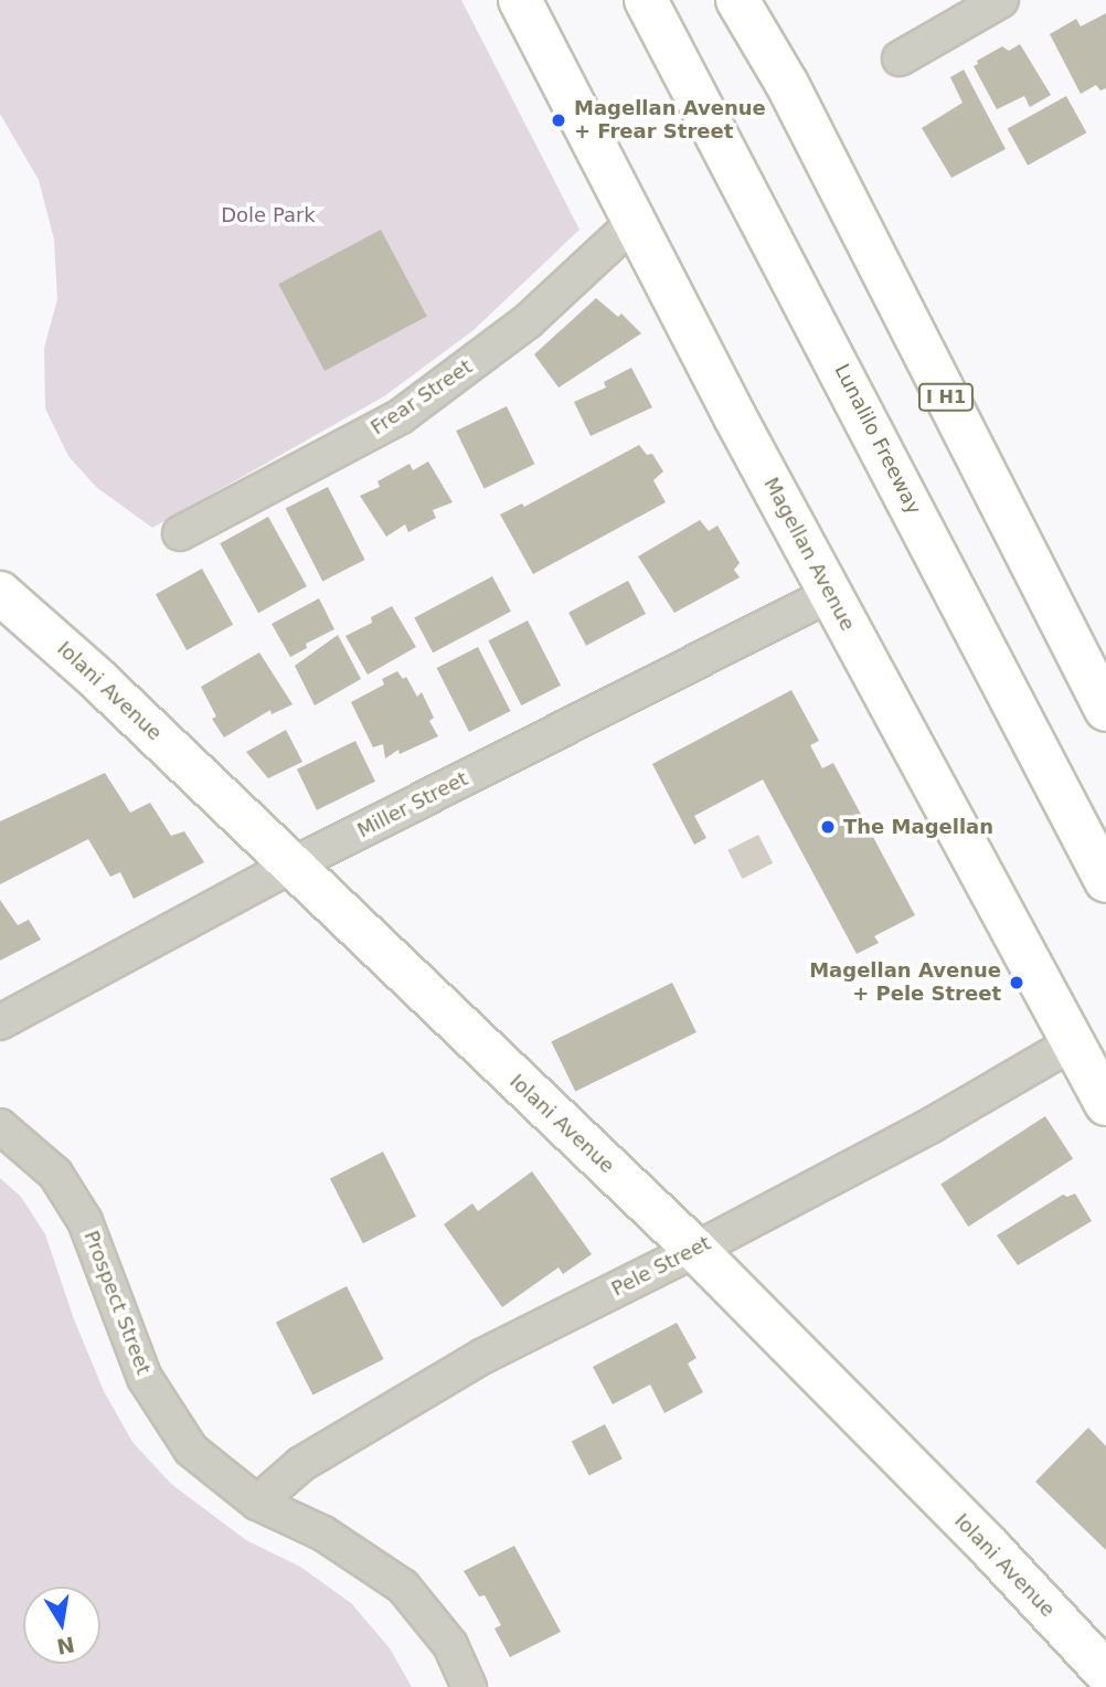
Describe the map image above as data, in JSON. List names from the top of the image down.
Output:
{
  "streets": {
    "main road": [
      "I H1",
      "Lunalilo Freeway",
      "Magellan Avenue",
      "Iolani Avenue"
    ],
    "street": [
      "Frear Street",
      "Miller Street",
      "Pele Street",
      "Prospect Street"
    ]
  },
  "crossings": [
    ["Frear Street", "Magellan Avenue"],
    ["Magellan Avenue", "Miller Street"],
    ["Magellan Avenue", "Pele Street"],
    ["Iolani Avenue", "Miller Street"],
    ["Iolani Avenue", "Pele Street"],
    ["Pele Street", "Prospect Street"]
  ],
  "parks": ["Dole Park"],
  "places": ["Magellan Avenue + Frear Street", "The Magellan", "Magellan Avenue + Pele Street"],
  "north": "bottom"
}
